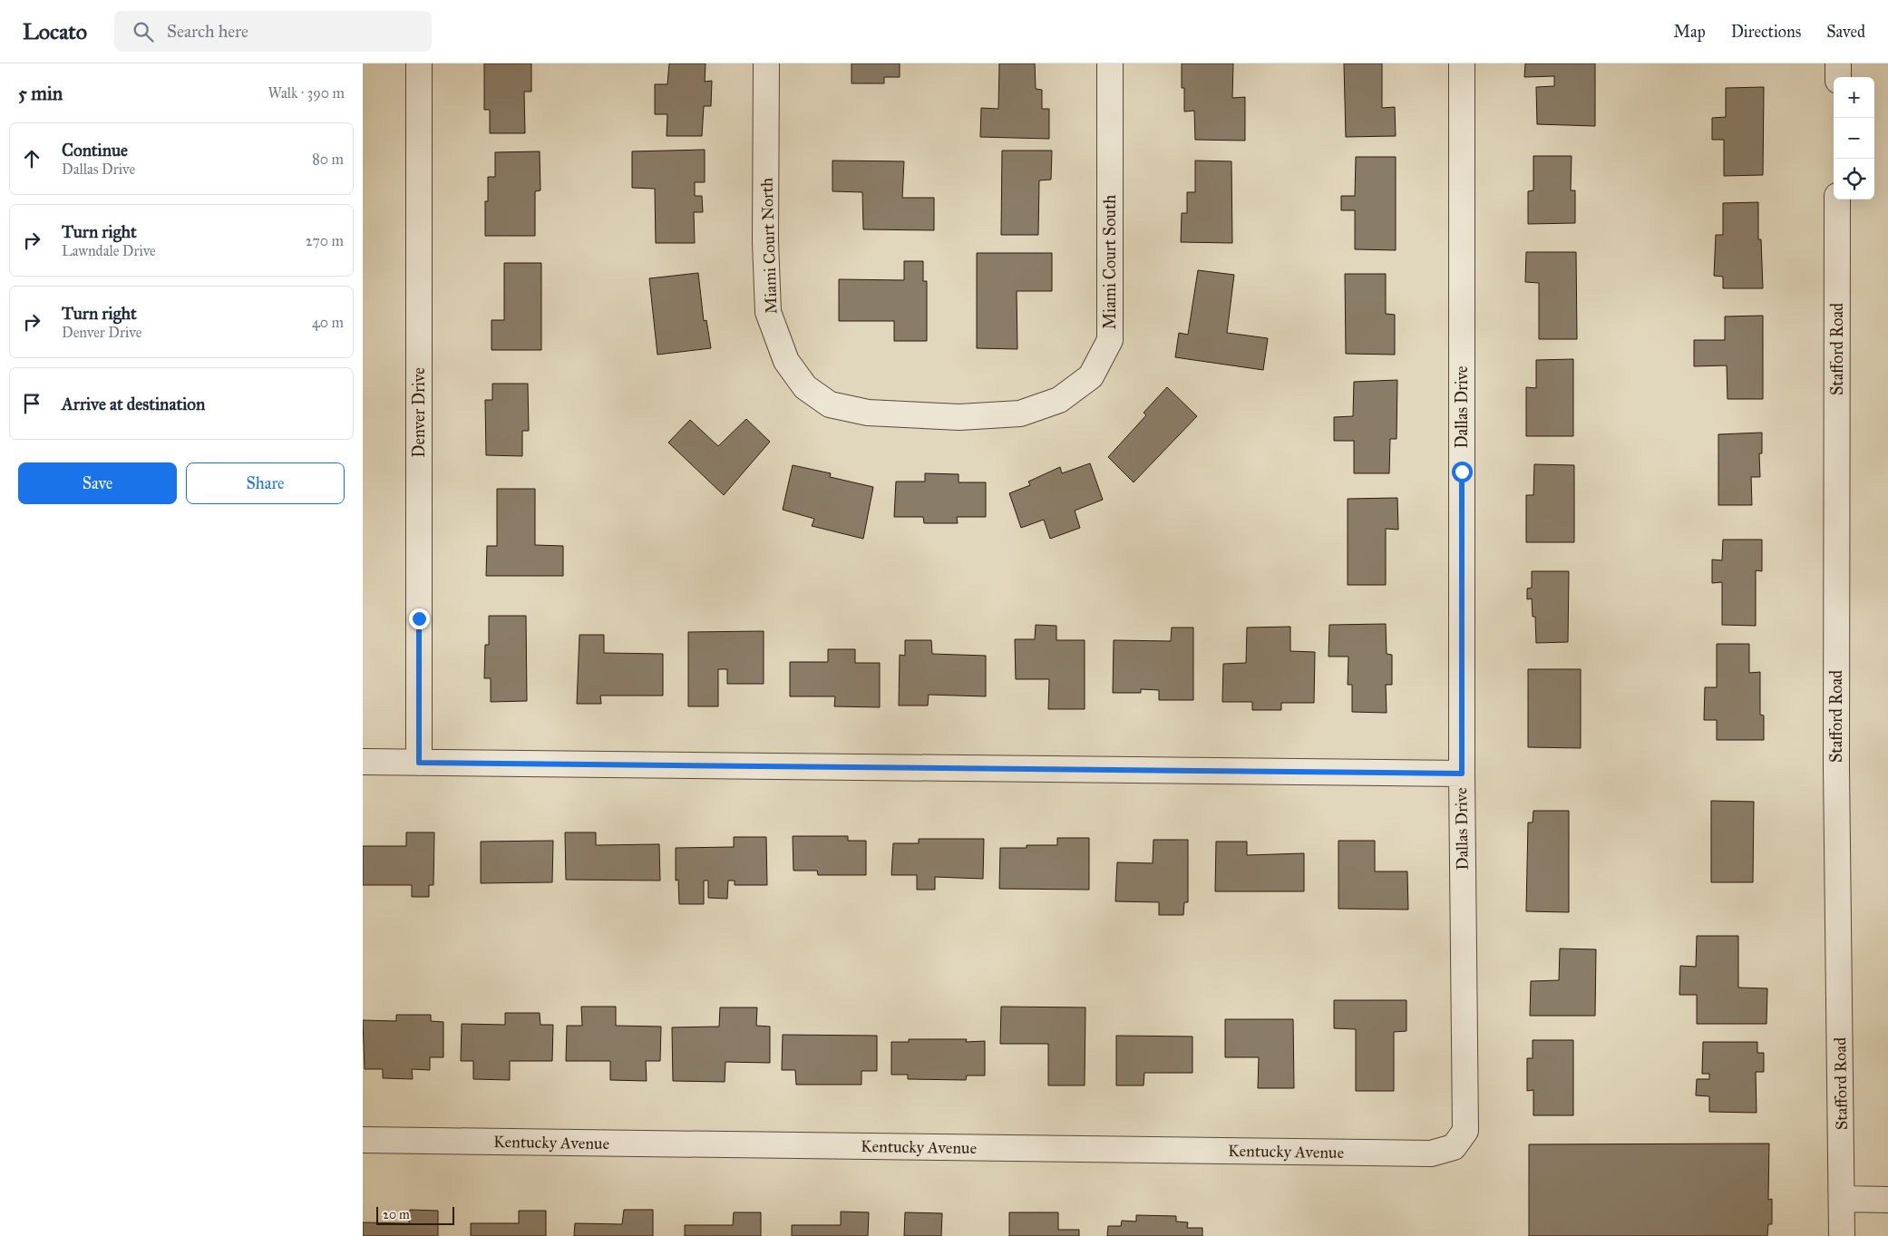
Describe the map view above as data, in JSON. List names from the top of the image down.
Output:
{
  "streets": {
    "street": [
      "Miami Court North",
      "Miami Court South",
      "Stafford Road",
      "Dallas Drive",
      "Denver Drive",
      "Kentucky Avenue"
    ]
  },
  "crossings": [
    ["Miami Court North", "Miami Court South"],
    ["Dallas Drive", "Kentucky Avenue"]
  ],
  "scale_bar": "20 m",
  "page": {
    "header": "Locato",
    "search": "Search here",
    "nav": ["Map", "Directions", "Saved"],
    "heading": ["5 min", "Walk · 390 m"],
    "map_buttons": ["+", "−"],
    "list": [
      ["Continue", "Dallas Drive", "80 m"],
      ["Turn right", "Lawndale Drive", "270 m"],
      ["Turn right", "Denver Drive", "40 m"],
      "Arrive at destination"
    ],
    "buttons": ["Save", "Share"],
    "scale": "20 m"
  }
}
